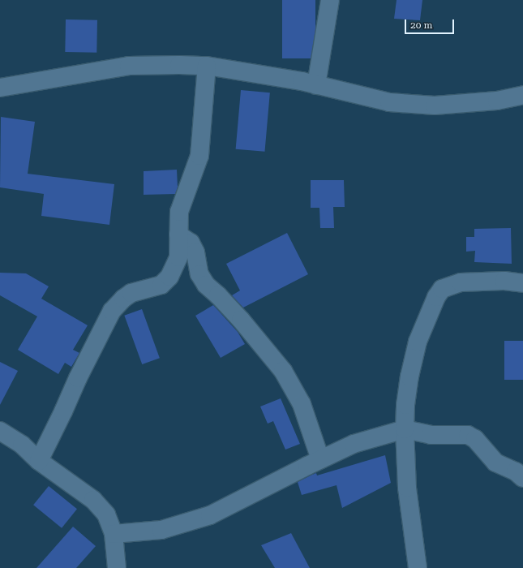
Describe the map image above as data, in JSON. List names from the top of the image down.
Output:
{
  "scale_bar": "20 m"
}
